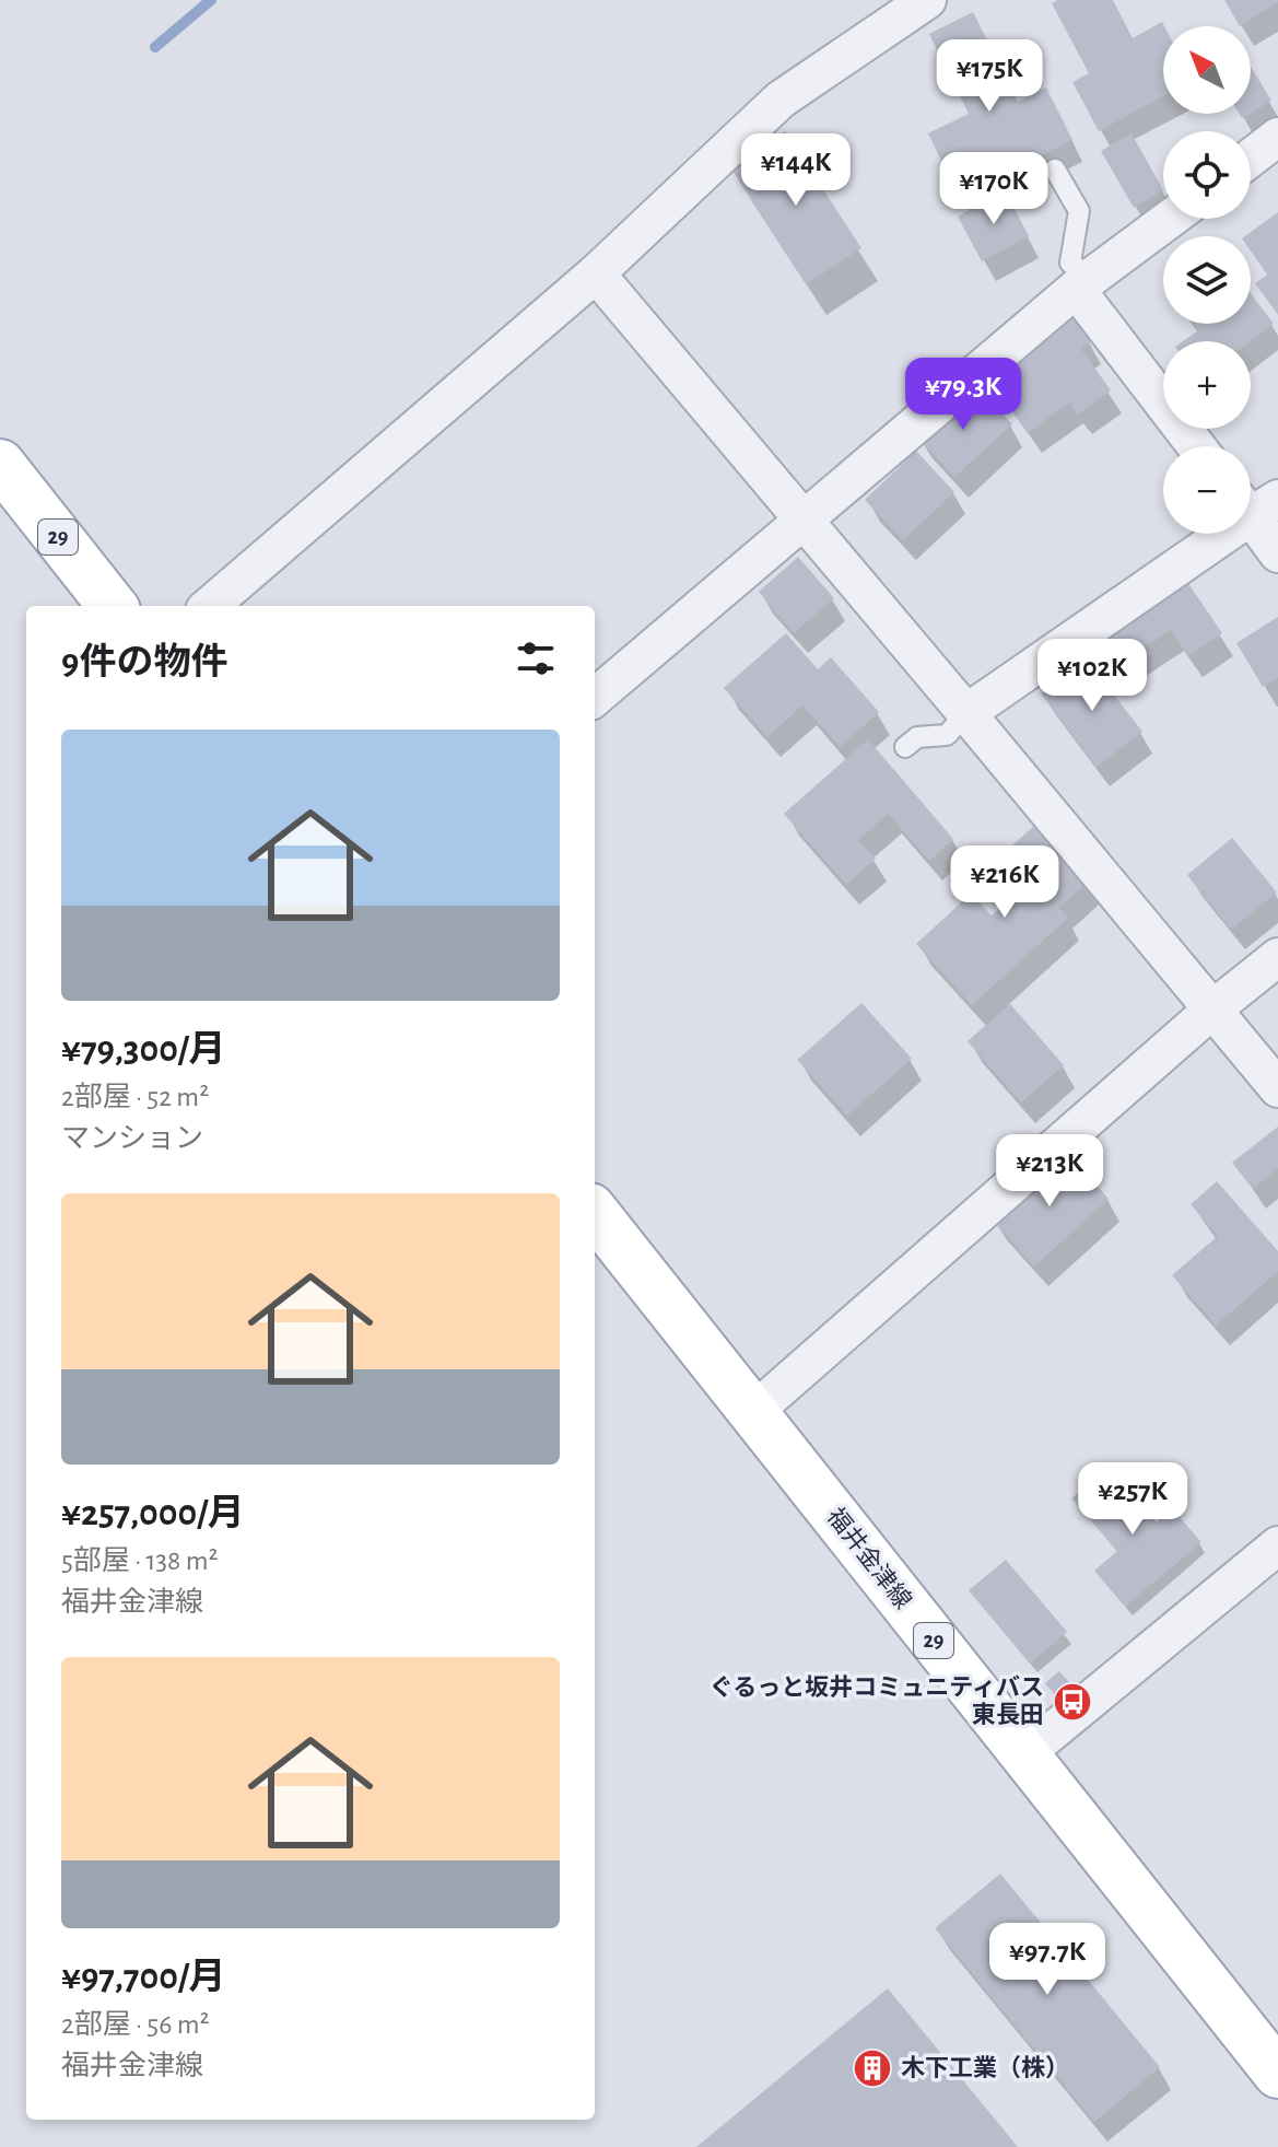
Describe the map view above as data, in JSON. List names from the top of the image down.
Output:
{
  "streets": {
    "main road": ["29", "福井金津線"]
  },
  "places": {
    "bus stop": ["ぐるっと坂井コミュニティバス 東長田"],
    "building": ["木下工業（株）"]
  },
  "north": "top left",
  "page": {
    "map_buttons": ["+", "−"],
    "price": [
      "¥175K",
      "¥144K",
      "¥170K",
      "¥79.3K",
      "¥102K",
      "¥216K",
      "¥213K",
      "¥257K",
      "¥97.7K"
    ],
    "heading": "9件の物件",
    "list": [
      {
        "name": "¥79,300/月",
        "note": "2部屋 · 52 m² · マンション"
      },
      {
        "name": "¥257,000/月",
        "note": "5部屋 · 138 m² · 福井金津線"
      },
      {
        "name": "¥97,700/月",
        "note": "2部屋 · 56 m² · 福井金津線"
      }
    ]
  }
}
